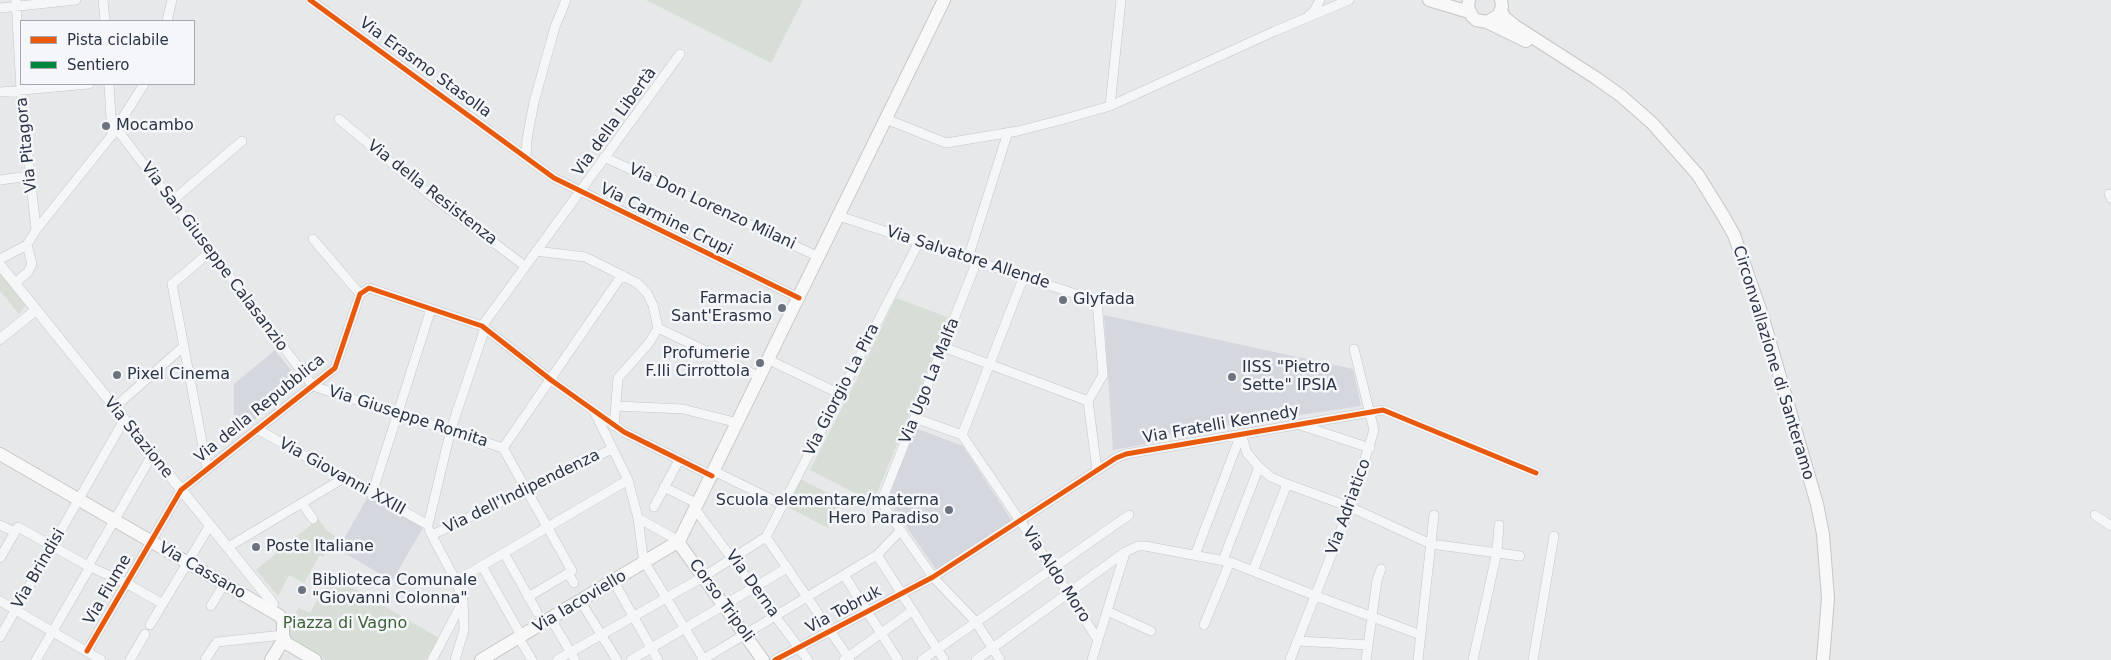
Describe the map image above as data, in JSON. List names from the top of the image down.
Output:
{
  "streets": {
    "main road": [
      "Circonvallazione di Santeramo",
      "Via Cassano",
      "Corso Tripoli",
      "Via Iacoviello"
    ],
    "street": [
      "Via Erasmo Stasolla",
      "Via della Libertà",
      "Via Pitagora",
      "Via della Resistenza",
      "Via Don Lorenzo Milani",
      "Via Carmine Crupi",
      "Via San Giuseppe Calasanzio",
      "Via Salvatore Allende",
      "Via Ugo La Malfa",
      "Via Giorgio La Pira",
      "Via della Repubblica",
      "Via Giuseppe Romita",
      "Via Fratelli Kennedy",
      "Via Stazione",
      "Via Giovanni XXIII",
      "Via dell'Indipendenza",
      "Via Adriatico",
      "Via Brindisi",
      "Via Aldo Moro",
      "Via Derna",
      "Via Fiume",
      "Via Tobruk"
    ]
  },
  "crossings": [
    ["Via Erasmo Stasolla", "Via Carmine Crupi"],
    ["Via della Libertà", "Via della Resistenza"],
    ["Via della Libertà", "Via Don Lorenzo Milani"],
    ["Via della Libertà", "Via Carmine Crupi"],
    ["Via della Libertà", "Via Giuseppe Romita"],
    ["Via della Libertà", "Via Giovanni XXIII"],
    ["Via San Giuseppe Calasanzio", "Via della Repubblica"],
    ["Via San Giuseppe Calasanzio", "Via Giuseppe Romita"],
    ["Via Salvatore Allende", "Via Ugo La Malfa"],
    ["Via Salvatore Allende", "Via Giorgio La Pira"],
    ["Via della Repubblica", "Via Giuseppe Romita"],
    ["Via della Repubblica", "Via Stazione"],
    ["Via della Repubblica", "Via Giovanni XXIII"],
    ["Via della Repubblica", "Via Cassano"],
    ["Via della Repubblica", "Via Fiume"],
    ["Via Fratelli Kennedy", "Via Adriatico"],
    ["Via Fratelli Kennedy", "Via Aldo Moro"],
    ["Via Fratelli Kennedy", "Via Tobruk"],
    ["Via Stazione", "Via Brindisi"],
    ["Via Stazione", "Via Cassano"],
    ["Via Brindisi", "Via Cassano"],
    ["Via Cassano", "Via Fiume"],
    ["Via Derna", "Via Tobruk"],
    ["Corso Tripoli", "Via Iacoviello"]
  ],
  "parks": ["Piazza di Vagno"],
  "places": [
    "Mocambo",
    "Glyfada",
    "Farmacia Sant'Erasmo",
    "Profumerie F.lli Cirrottola",
    "Pixel Cinema",
    "IISS \"Pietro Sette\" IPSIA",
    "Scuola elementare/materna Hero Paradiso",
    "Poste Italiane",
    "Biblioteca Comunale \"Giovanni Colonna\""
  ],
  "legend": ["Pista ciclabile", "Sentiero"]
}
